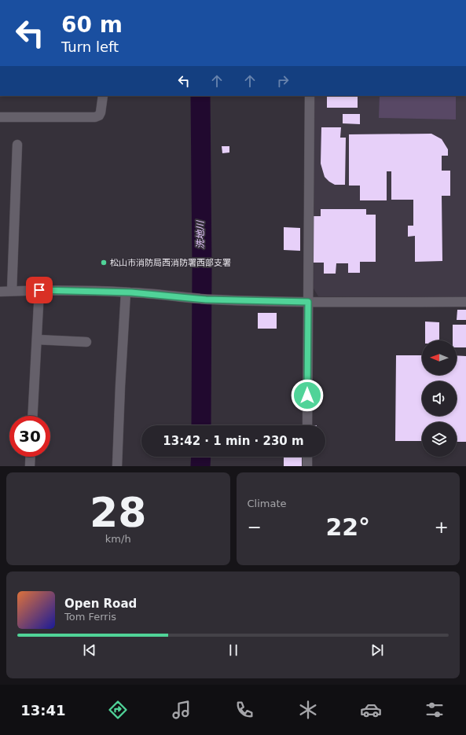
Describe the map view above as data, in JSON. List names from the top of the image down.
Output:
{
  "water": ["洗地川"],
  "places": ["松山市消防局西消防署西部支署"],
  "north": "left",
  "page": {
    "turn": ["60 m", "Turn left"],
    "limit": "30",
    "trip": "13:42 · 1 min · 230 m",
    "tile": [
      ["28", "km/h"],
      "Climate"
    ],
    "heat": ["−", "22°", "+"],
    "song": ["Open Road", "Tom Ferris"],
    "tabs": "13:41"
  }
}
